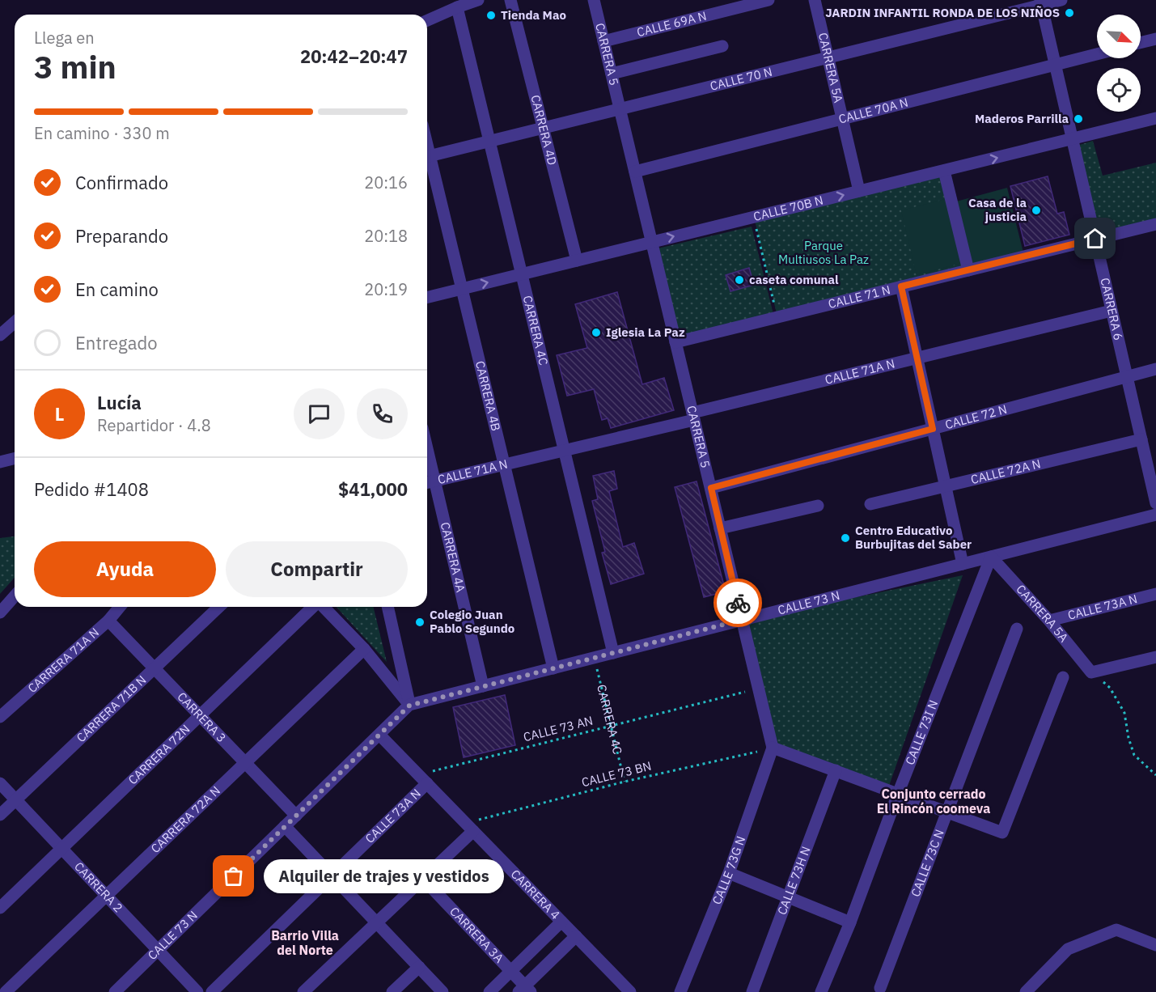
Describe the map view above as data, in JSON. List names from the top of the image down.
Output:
{
  "streets": {
    "street": [
      "CALLE 69A N",
      "CARRERA 5",
      "CARRERA 5A",
      "CALLE 70 N",
      "CALLE 70A N",
      "CARRERA 4D",
      "CALLE 70B N",
      "CALLE 71 N",
      "CARRERA 6",
      "CARRERA 4C",
      "CALLE 71A N",
      "CARRERA 4B",
      "CALLE 72 N",
      "CALLE 72A N",
      "CARRERA 4A",
      "CALLE 73 N",
      "CALLE 73A N",
      "CARRERA 71A N",
      "CARRERA 71B N",
      "CARRERA 3",
      "CALLE 73I N",
      "CARRERA 72N",
      "CARRERA 72A N",
      "CALLE 73C N",
      "CALLE 73G N",
      "CALLE 73H N",
      "CARRERA 2",
      "CARRERA 4",
      "CARRERA 3A"
    ],
    "path": ["CALLE 73 AN", "CALLE 73 BN"]
  },
  "crossings": [
    ["CALLE 69A N", "CARRERA 5"],
    ["CARRERA 5", "CALLE 70 N"],
    ["CARRERA 5", "CALLE 70A N"],
    ["CARRERA 5", "CALLE 70B N"],
    ["CARRERA 5", "CALLE 71 N"],
    ["CARRERA 5", "CALLE 71A N"],
    ["CARRERA 5", "CALLE 72 N"],
    ["CARRERA 5", "CALLE 73 N"],
    ["CARRERA 5", "CALLE 73 AN"],
    ["CARRERA 5", "CALLE 73 BN"],
    ["CARRERA 5", "CALLE 73G N"],
    ["CARRERA 5A", "CALLE 70 N"],
    ["CARRERA 5A", "CALLE 70A N"],
    ["CARRERA 5A", "CALLE 70B N"],
    ["CARRERA 5A", "CALLE 73 N"],
    ["CARRERA 5A", "CALLE 73A N"],
    ["CARRERA 5A", "CALLE 73I N"],
    ["CALLE 70 N", "CARRERA 4D"],
    ["CALLE 70 N", "CARRERA 6"],
    ["CALLE 70 N", "CARRERA 4C"],
    ["CALLE 70A N", "CARRERA 6"],
    ["CARRERA 4D", "CALLE 70B N"],
    ["CALLE 70B N", "CARRERA 6"],
    ["CALLE 70B N", "CARRERA 4C"],
    ["CALLE 70B N", "CARRERA 4B"],
    ["CALLE 71 N", "CARRERA 6"],
    ["CARRERA 6", "CALLE 71A N"],
    ["CARRERA 6", "CALLE 72 N"],
    ["CARRERA 6", "CALLE 72A N"],
    ["CARRERA 4C", "CALLE 71A N"],
    ["CARRERA 4C", "CALLE 73 N"],
    ["CARRERA 4C", "CALLE 73 AN"],
    ["CARRERA 4C", "CALLE 73 BN"],
    ["CALLE 71A N", "CARRERA 4B"],
    ["CALLE 71A N", "CARRERA 4A"],
    ["CARRERA 4B", "CALLE 73 N"],
    ["CARRERA 4A", "CALLE 73 N"],
    ["CALLE 73 N", "CARRERA 3"],
    ["CALLE 73 N", "CALLE 73I N"],
    ["CALLE 73 N", "CARRERA 2"],
    ["CALLE 73 N", "CARRERA 4"],
    ["CALLE 73A N", "CALLE 73 AN"],
    ["CALLE 73A N", "CARRERA 4"],
    ["CARRERA 71A N", "CARRERA 3"],
    ["CARRERA 71B N", "CARRERA 3"],
    ["CARRERA 71B N", "CARRERA 2"],
    ["CARRERA 3", "CARRERA 72N"],
    ["CARRERA 3", "CARRERA 72A N"],
    ["CALLE 73 AN", "CARRERA 4"],
    ["CARRERA 72N", "CARRERA 2"],
    ["CALLE 73 BN", "CALLE 73G N"],
    ["CALLE 73 BN", "CARRERA 4"],
    ["CARRERA 72A N", "CARRERA 2"]
  ],
  "one_way": ["CALLE 70B N"],
  "districts": ["Conjunto cerrado El Rincón coomeva", "Barrio Villa del Norte"],
  "parks": ["Parque Multiusos La Paz"],
  "places": [
    "JARDIN INFANTIL RONDA DE LOS NIÑOS",
    "Tienda Mao",
    "Maderos Parrilla",
    "Casa de la justicia",
    "caseta comunal",
    "Iglesia La Paz",
    "Centro Educativo Burbujitas del Saber",
    "Colegio Juan Pablo Segundo",
    "Alquiler de trajes y vestidos"
  ],
  "north": "bottom right",
  "page": {
    "heading": ["3 min", "Llega en", "20:42–20:47"],
    "panel": [
      "Lucía",
      "Repartidor · 4.8",
      "Pedido #1408",
      "$41,000"
    ],
    "bar": "En camino · 330 m",
    "list": [
      ["Confirmado", "20:16"],
      ["Preparando", "20:18"],
      ["En camino", "20:19"],
      "Entregado"
    ],
    "round": "L",
    "buttons": ["Ayuda", "Compartir"],
    "bubble": "Alquiler de trajes y vestidos"
  }
}
